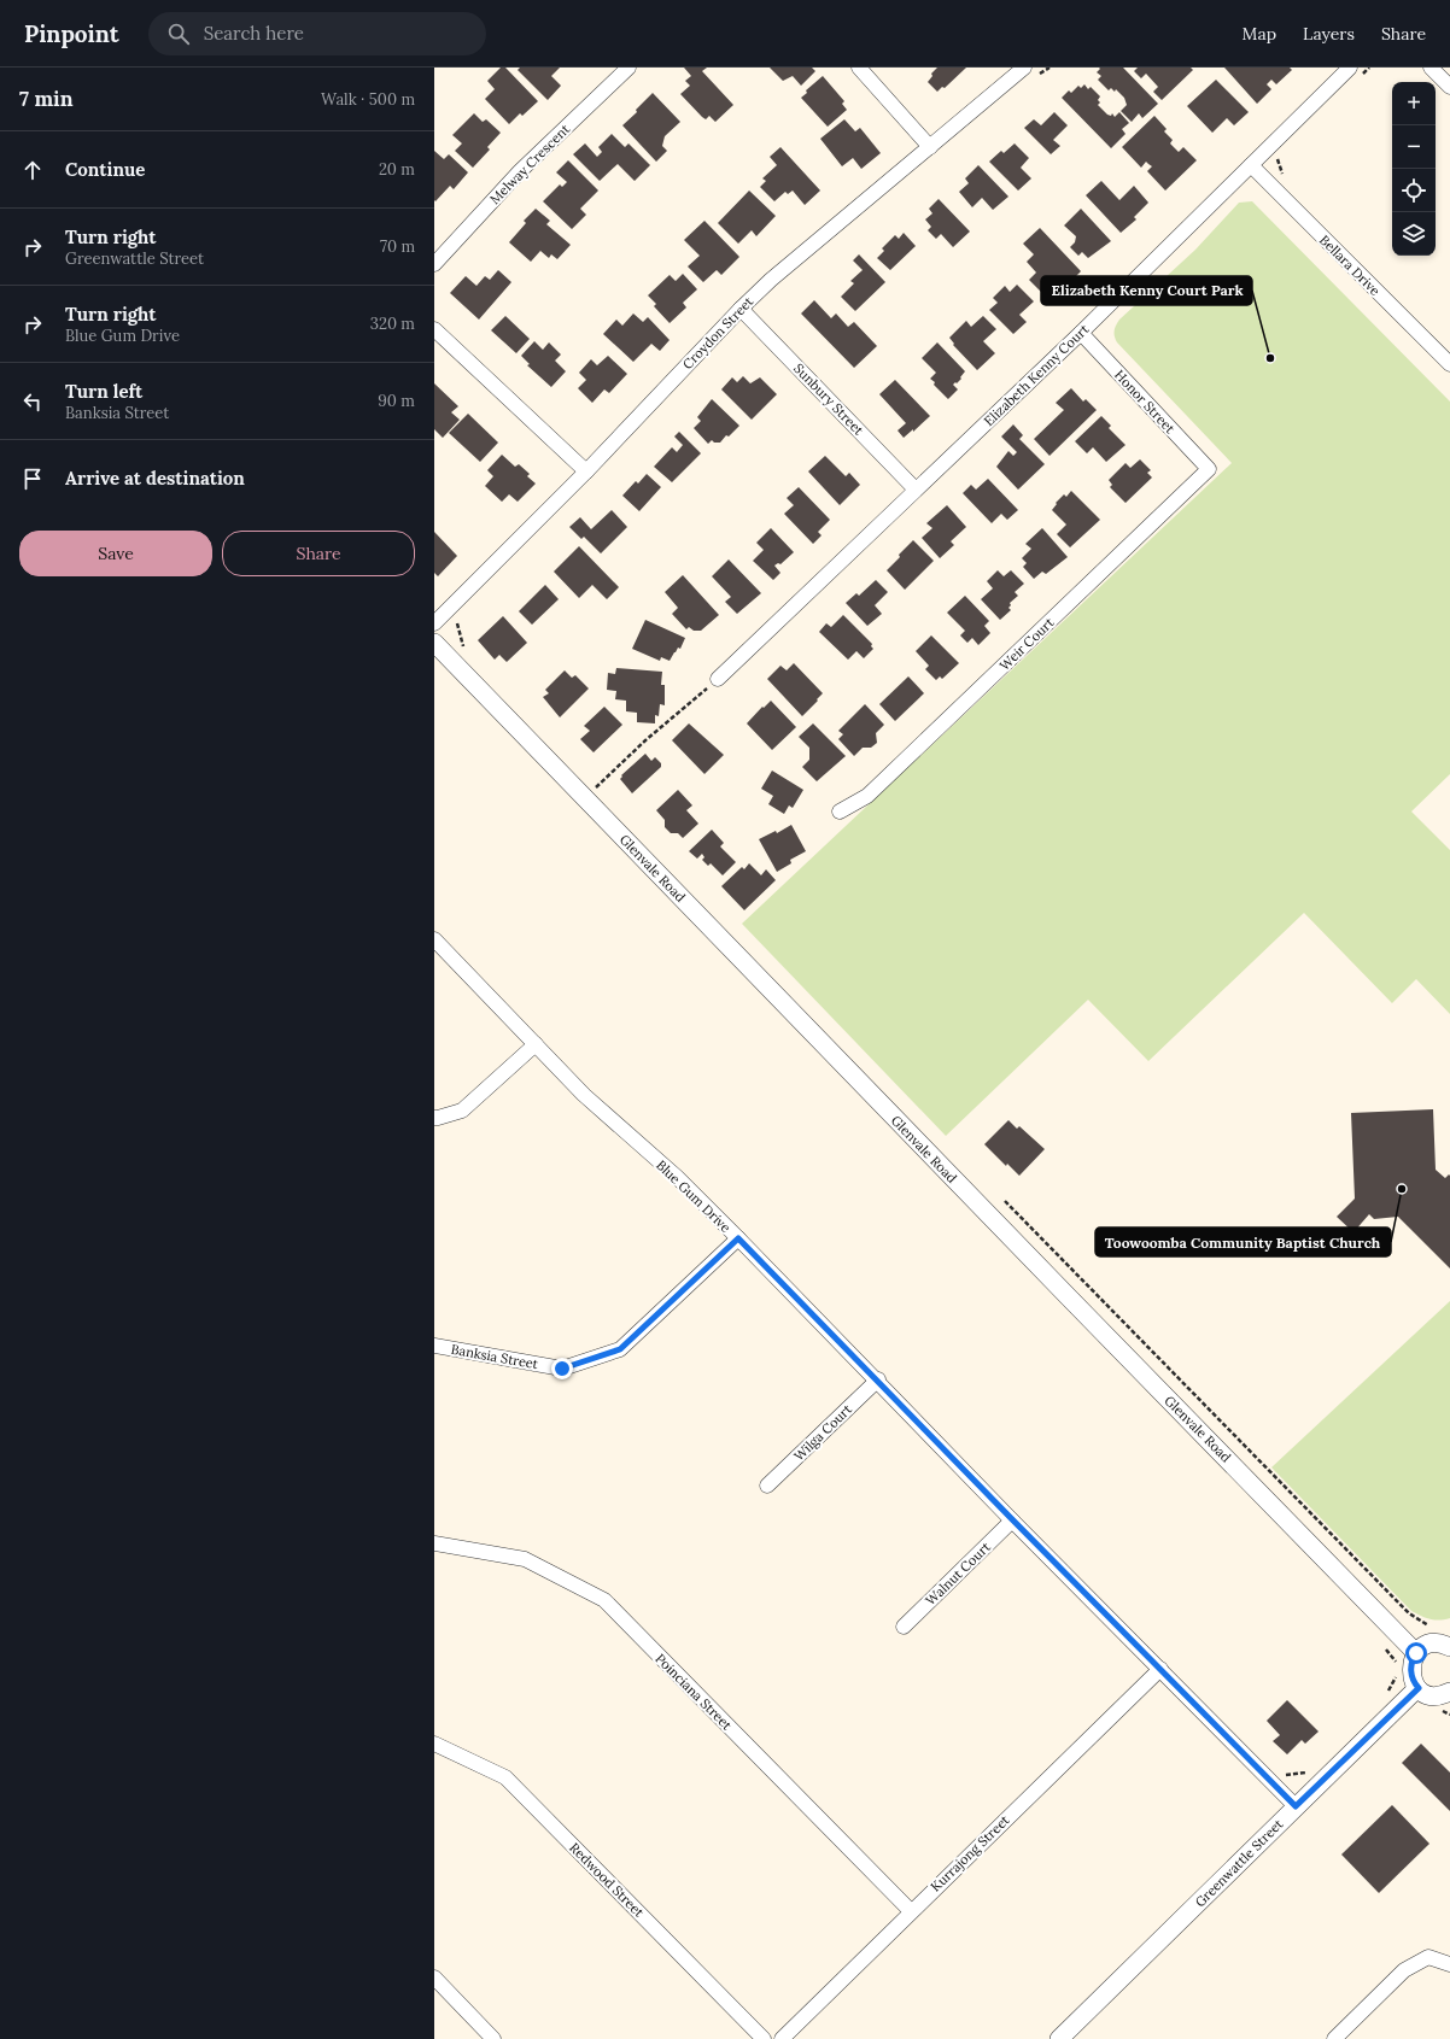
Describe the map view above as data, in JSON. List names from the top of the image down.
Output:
{
  "streets": {
    "street": [
      "Melway Crescent",
      "Bellara Drive",
      "Croydon Street",
      "Elizabeth Kenny Court",
      "Sunbury Street",
      "Honor Street",
      "Weir Court",
      "Glenvale Road",
      "Blue Gum Drive",
      "Banksia Street",
      "Wilga Court",
      "Walnut Court",
      "Poinciana Street",
      "Kurrajong Street",
      "Greenwattle Street",
      "Redwood Street"
    ]
  },
  "crossings": [
    ["Bellara Drive", "Elizabeth Kenny Court"],
    ["Croydon Street", "Sunbury Street"],
    ["Elizabeth Kenny Court", "Sunbury Street"],
    ["Elizabeth Kenny Court", "Honor Street"],
    ["Honor Street", "Weir Court"],
    ["Blue Gum Drive", "Banksia Street"],
    ["Blue Gum Drive", "Wilga Court"],
    ["Blue Gum Drive", "Walnut Court"],
    ["Blue Gum Drive", "Kurrajong Street"],
    ["Blue Gum Drive", "Greenwattle Street"],
    ["Poinciana Street", "Kurrajong Street"]
  ],
  "places": ["Elizabeth Kenny Court Park", "Toowoomba Community Baptist Church"],
  "page": {
    "header": "Pinpoint",
    "search": "Search here",
    "nav": ["Map", "Layers", "Share"],
    "heading": ["7 min", "Walk · 500 m"],
    "map_buttons": ["+", "−"],
    "list": [
      ["Continue", "20 m"],
      ["Turn right", "Greenwattle Street", "70 m"],
      ["Turn right", "Blue Gum Drive", "320 m"],
      ["Turn left", "Banksia Street", "90 m"],
      "Arrive at destination"
    ],
    "buttons": ["Save", "Share"]
  }
}
